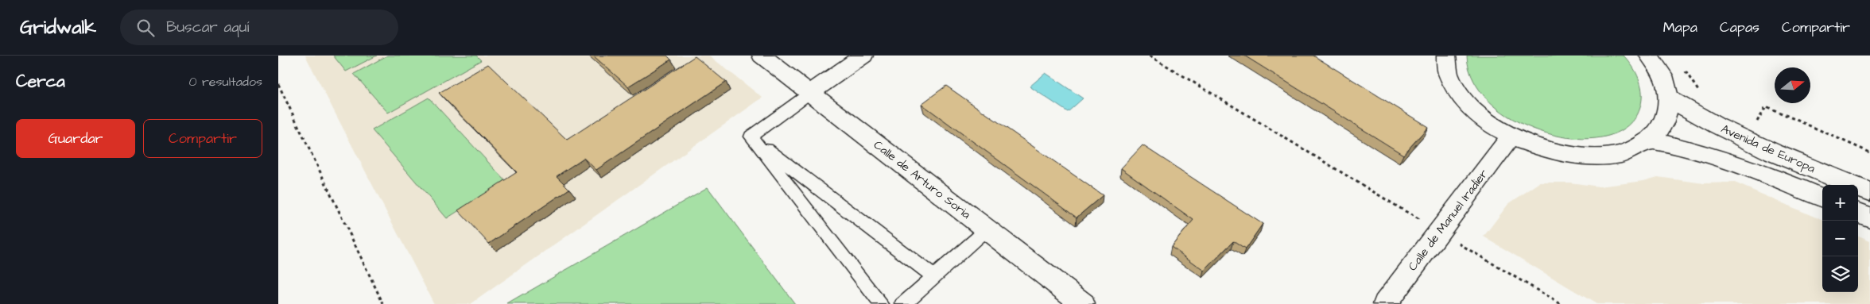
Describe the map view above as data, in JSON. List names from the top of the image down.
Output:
{
  "streets": {
    "street": ["Avenida de Europa", "Calle de Arturo Soria", "Calle de Manuel Iradier"]
  },
  "north": "right",
  "page": {
    "header": "Gridwalk",
    "search": "Buscar aquí",
    "nav": ["Mapa", "Capas", "Compartir"],
    "heading": ["Cerca", "0 resultados"],
    "buttons": ["Guardar", "Compartir"],
    "map_buttons": ["+", "−"]
  }
}
